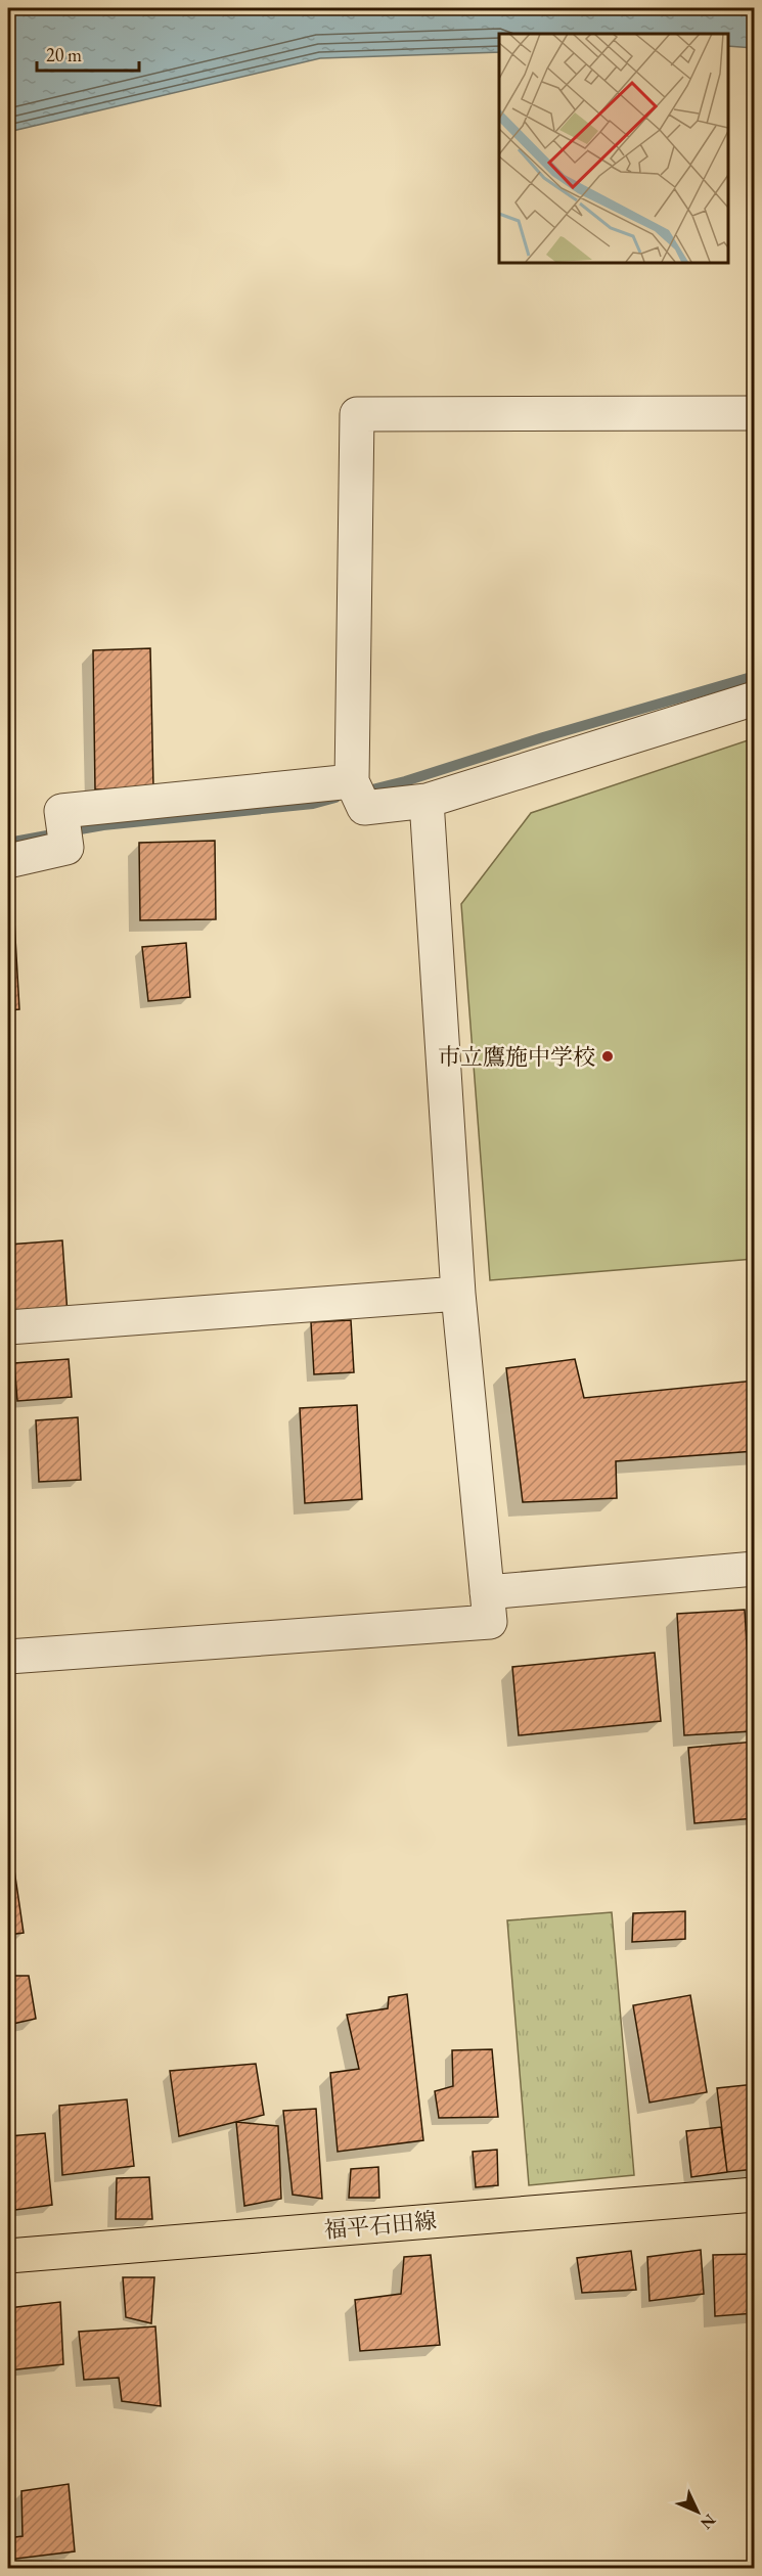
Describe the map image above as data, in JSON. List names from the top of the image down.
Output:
{
  "streets": {
    "main road": ["福平石田線"]
  },
  "places": ["市立鷹施中学校"],
  "scale_bar": "20 m",
  "north": "bottom right"
}
